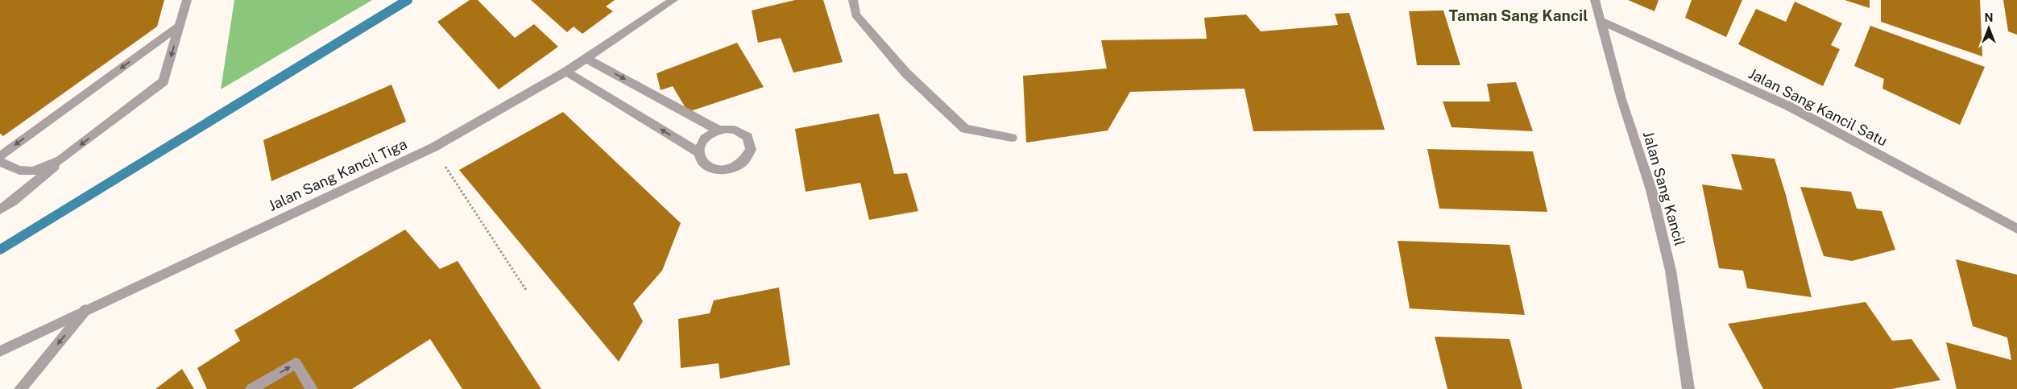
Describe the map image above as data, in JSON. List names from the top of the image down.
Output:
{
  "streets": {
    "street": ["Jalan Sang Kancil Satu", "Jalan Sang Kancil Tiga", "Jalan Sang Kancil"]
  },
  "crossings": [
    ["Jalan Sang Kancil Satu", "Jalan Sang Kancil"]
  ],
  "districts": ["Taman Sang Kancil"],
  "north": "top"
}
